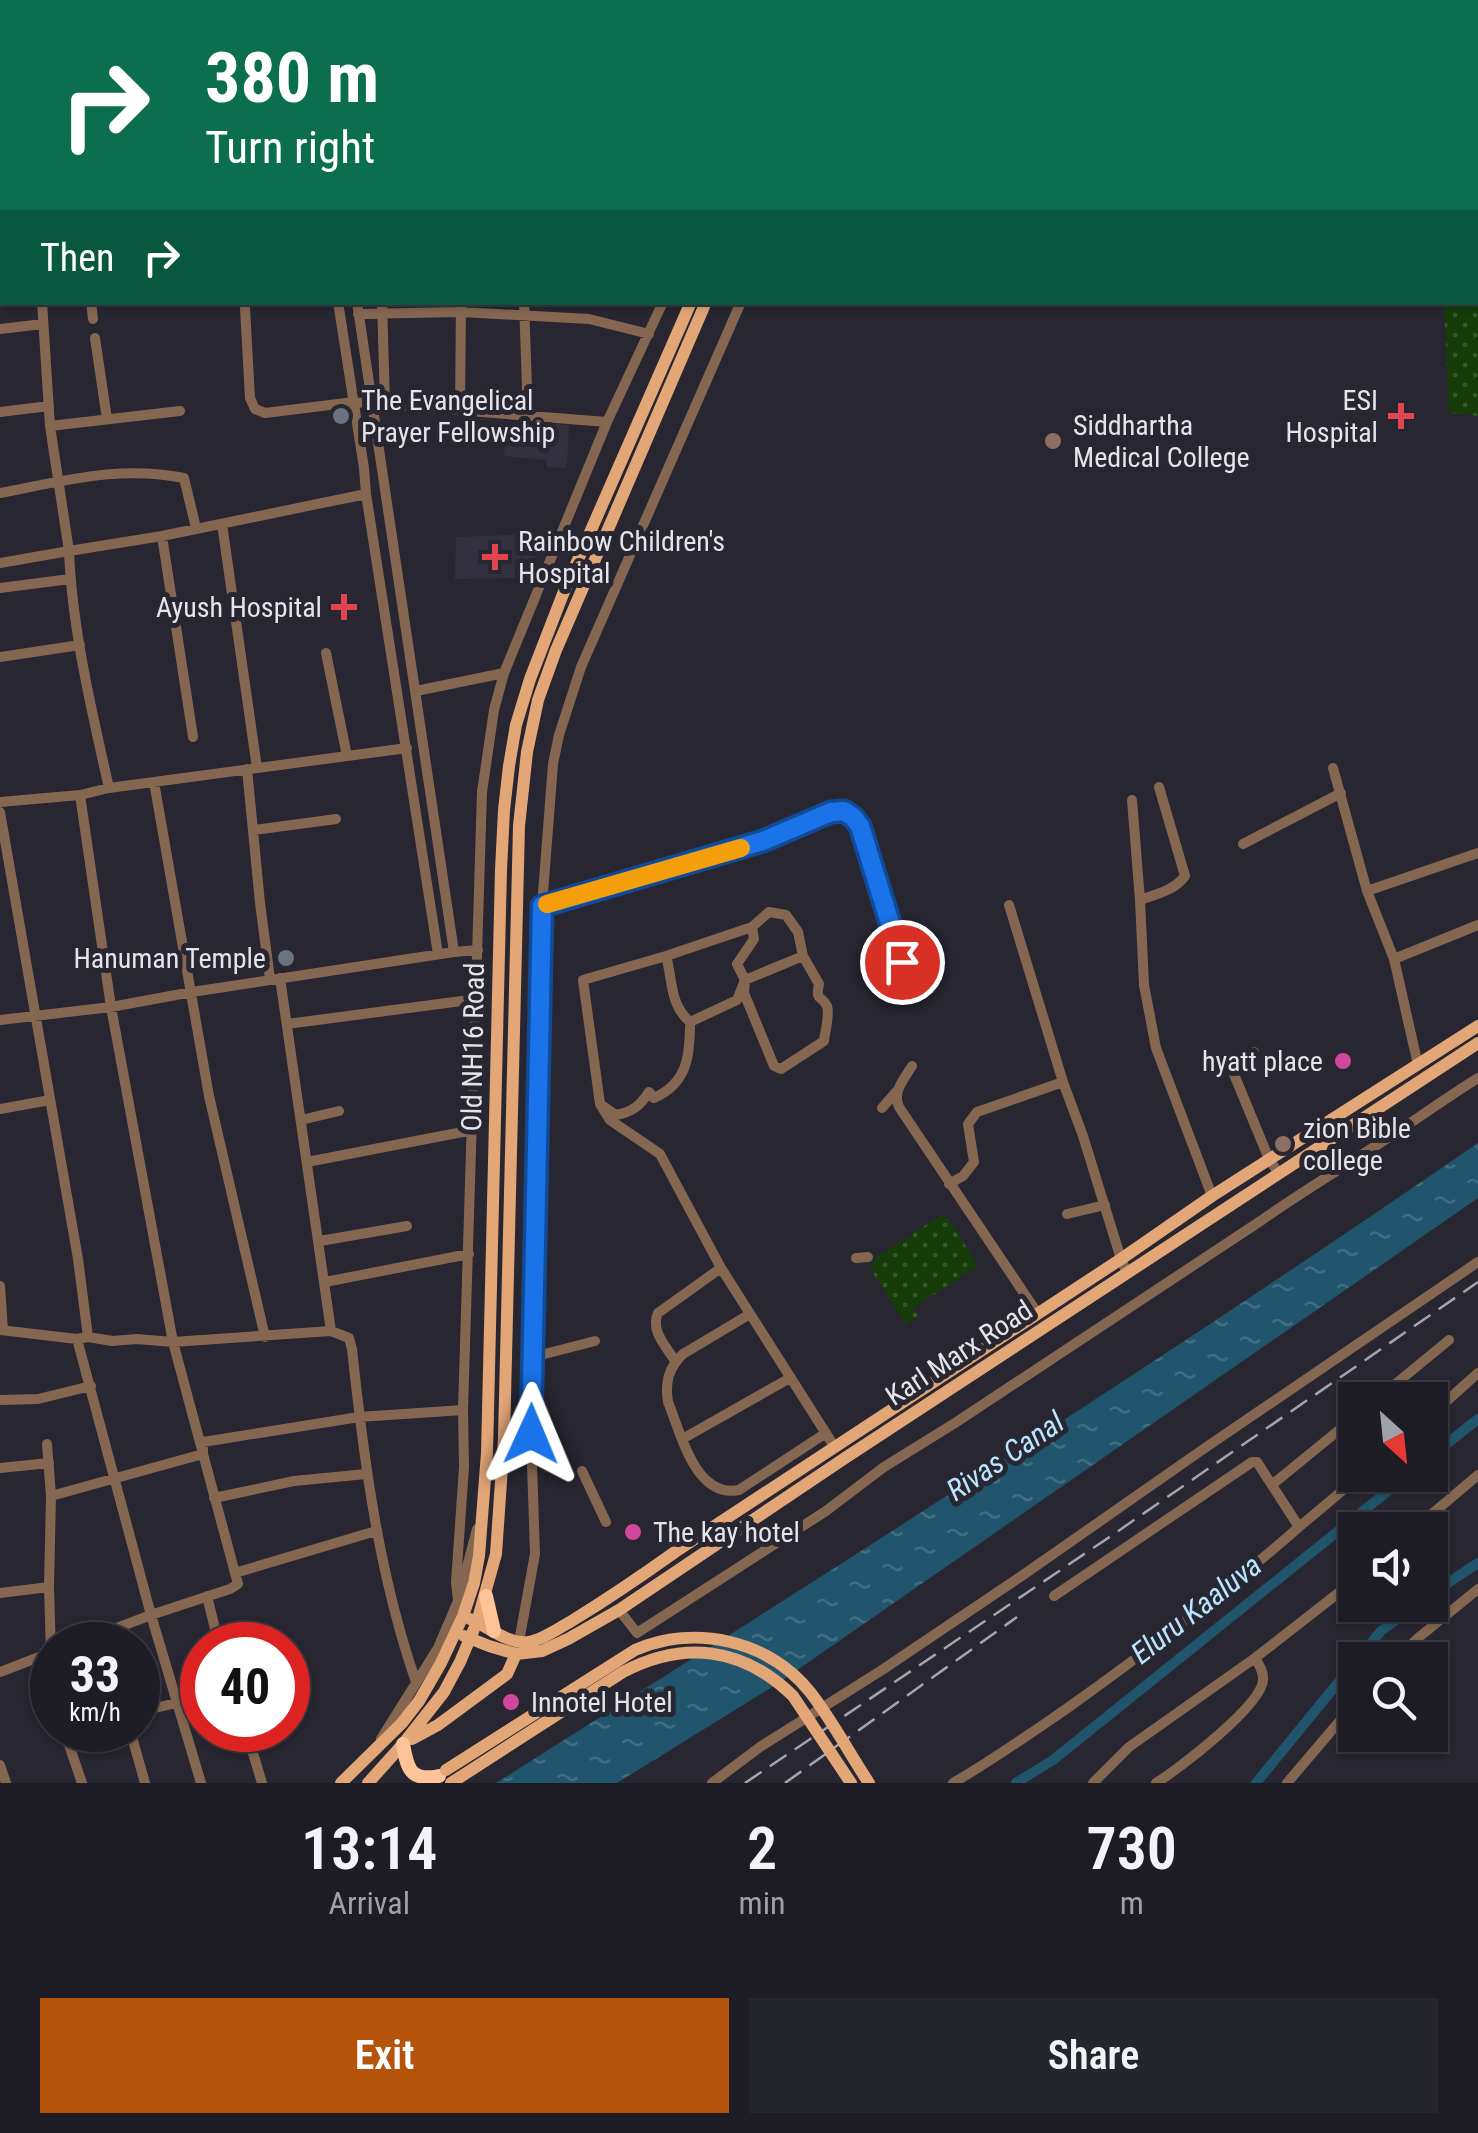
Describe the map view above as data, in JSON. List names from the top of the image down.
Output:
{
  "streets": {
    "main road": ["Old NH16 Road", "Karl Marx Road"]
  },
  "water": ["Rivas Canal", "Eluru Kaaluva"],
  "places": {
    "other": [
      "The Evangelical Prayer Fellowship",
      "Siddhartha Medical College",
      "Hanuman Temple",
      "hyatt place",
      "zion Bible college",
      "The kay hotel",
      "Innotel Hotel"
    ],
    "health": ["ESI Hospital", "Rainbow Children's Hospital", "Ayush Hospital"]
  },
  "north": "bottom right",
  "page": {
    "turn": ["380 m", "Turn right"],
    "then": "Then",
    "speed": "33 km/h",
    "limit": "40",
    "eta": [
      "13:14",
      "Arrival",
      "2",
      "min",
      "730",
      "m"
    ],
    "buttons": ["Exit", "Share"]
  }
}
